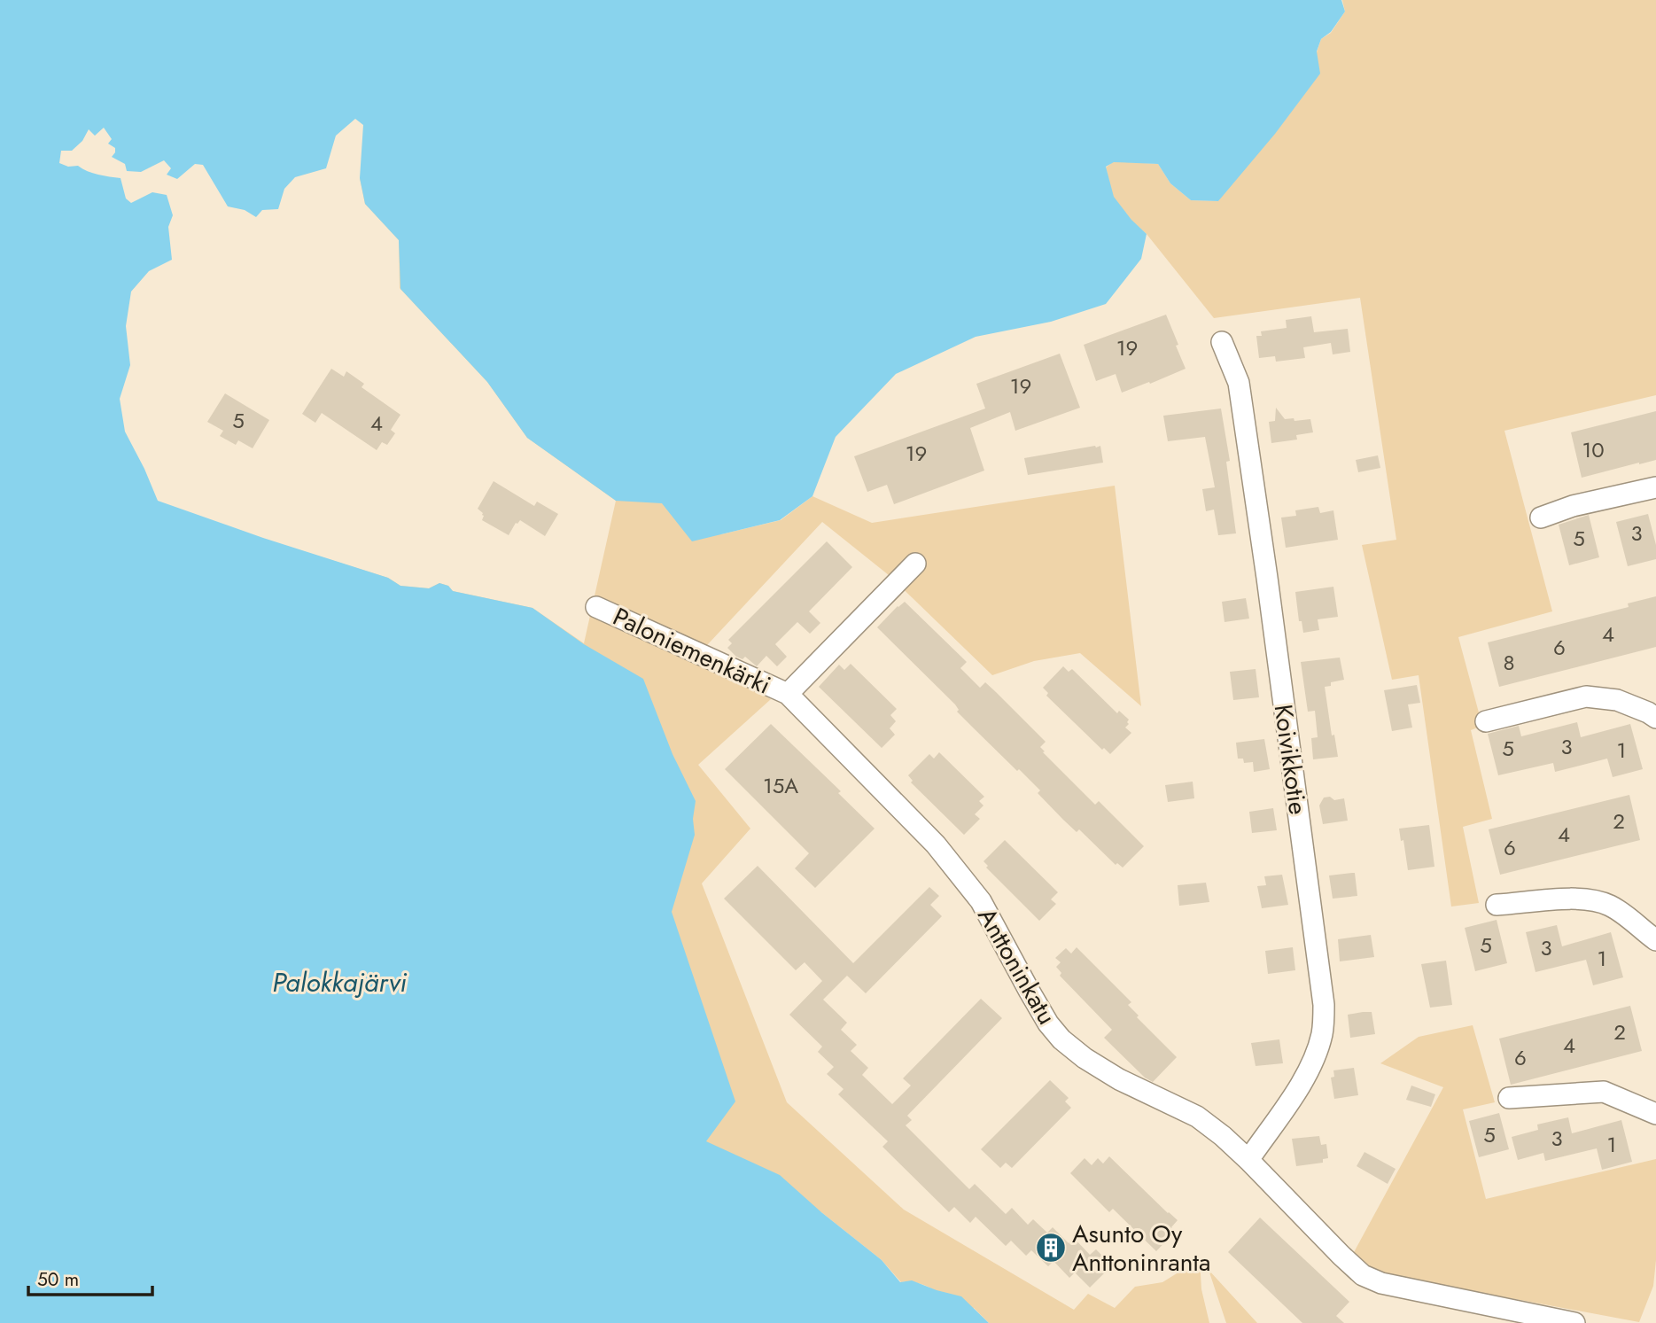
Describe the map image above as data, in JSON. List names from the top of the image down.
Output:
{
  "streets": {
    "street": ["Paloniemenkärki", "Koivikkotie", "Anttoninkatu"]
  },
  "crossings": [
    ["Paloniemenkärki", "Anttoninkatu"],
    ["Koivikkotie", "Anttoninkatu"]
  ],
  "water": ["Palokkajärvi"],
  "places": {
    "building": ["Asunto Oy Anttoninranta"]
  },
  "house_numbers": [
    "19",
    "19",
    "5",
    "4",
    "10",
    "19",
    "3",
    "5",
    "4",
    "6",
    "8",
    "3",
    "5",
    "1",
    "15A",
    "2",
    "4",
    "6",
    "5",
    "3",
    "1",
    "2",
    "4",
    "6",
    "5",
    "3",
    "1"
  ],
  "scale_bar": "50 m"
}
